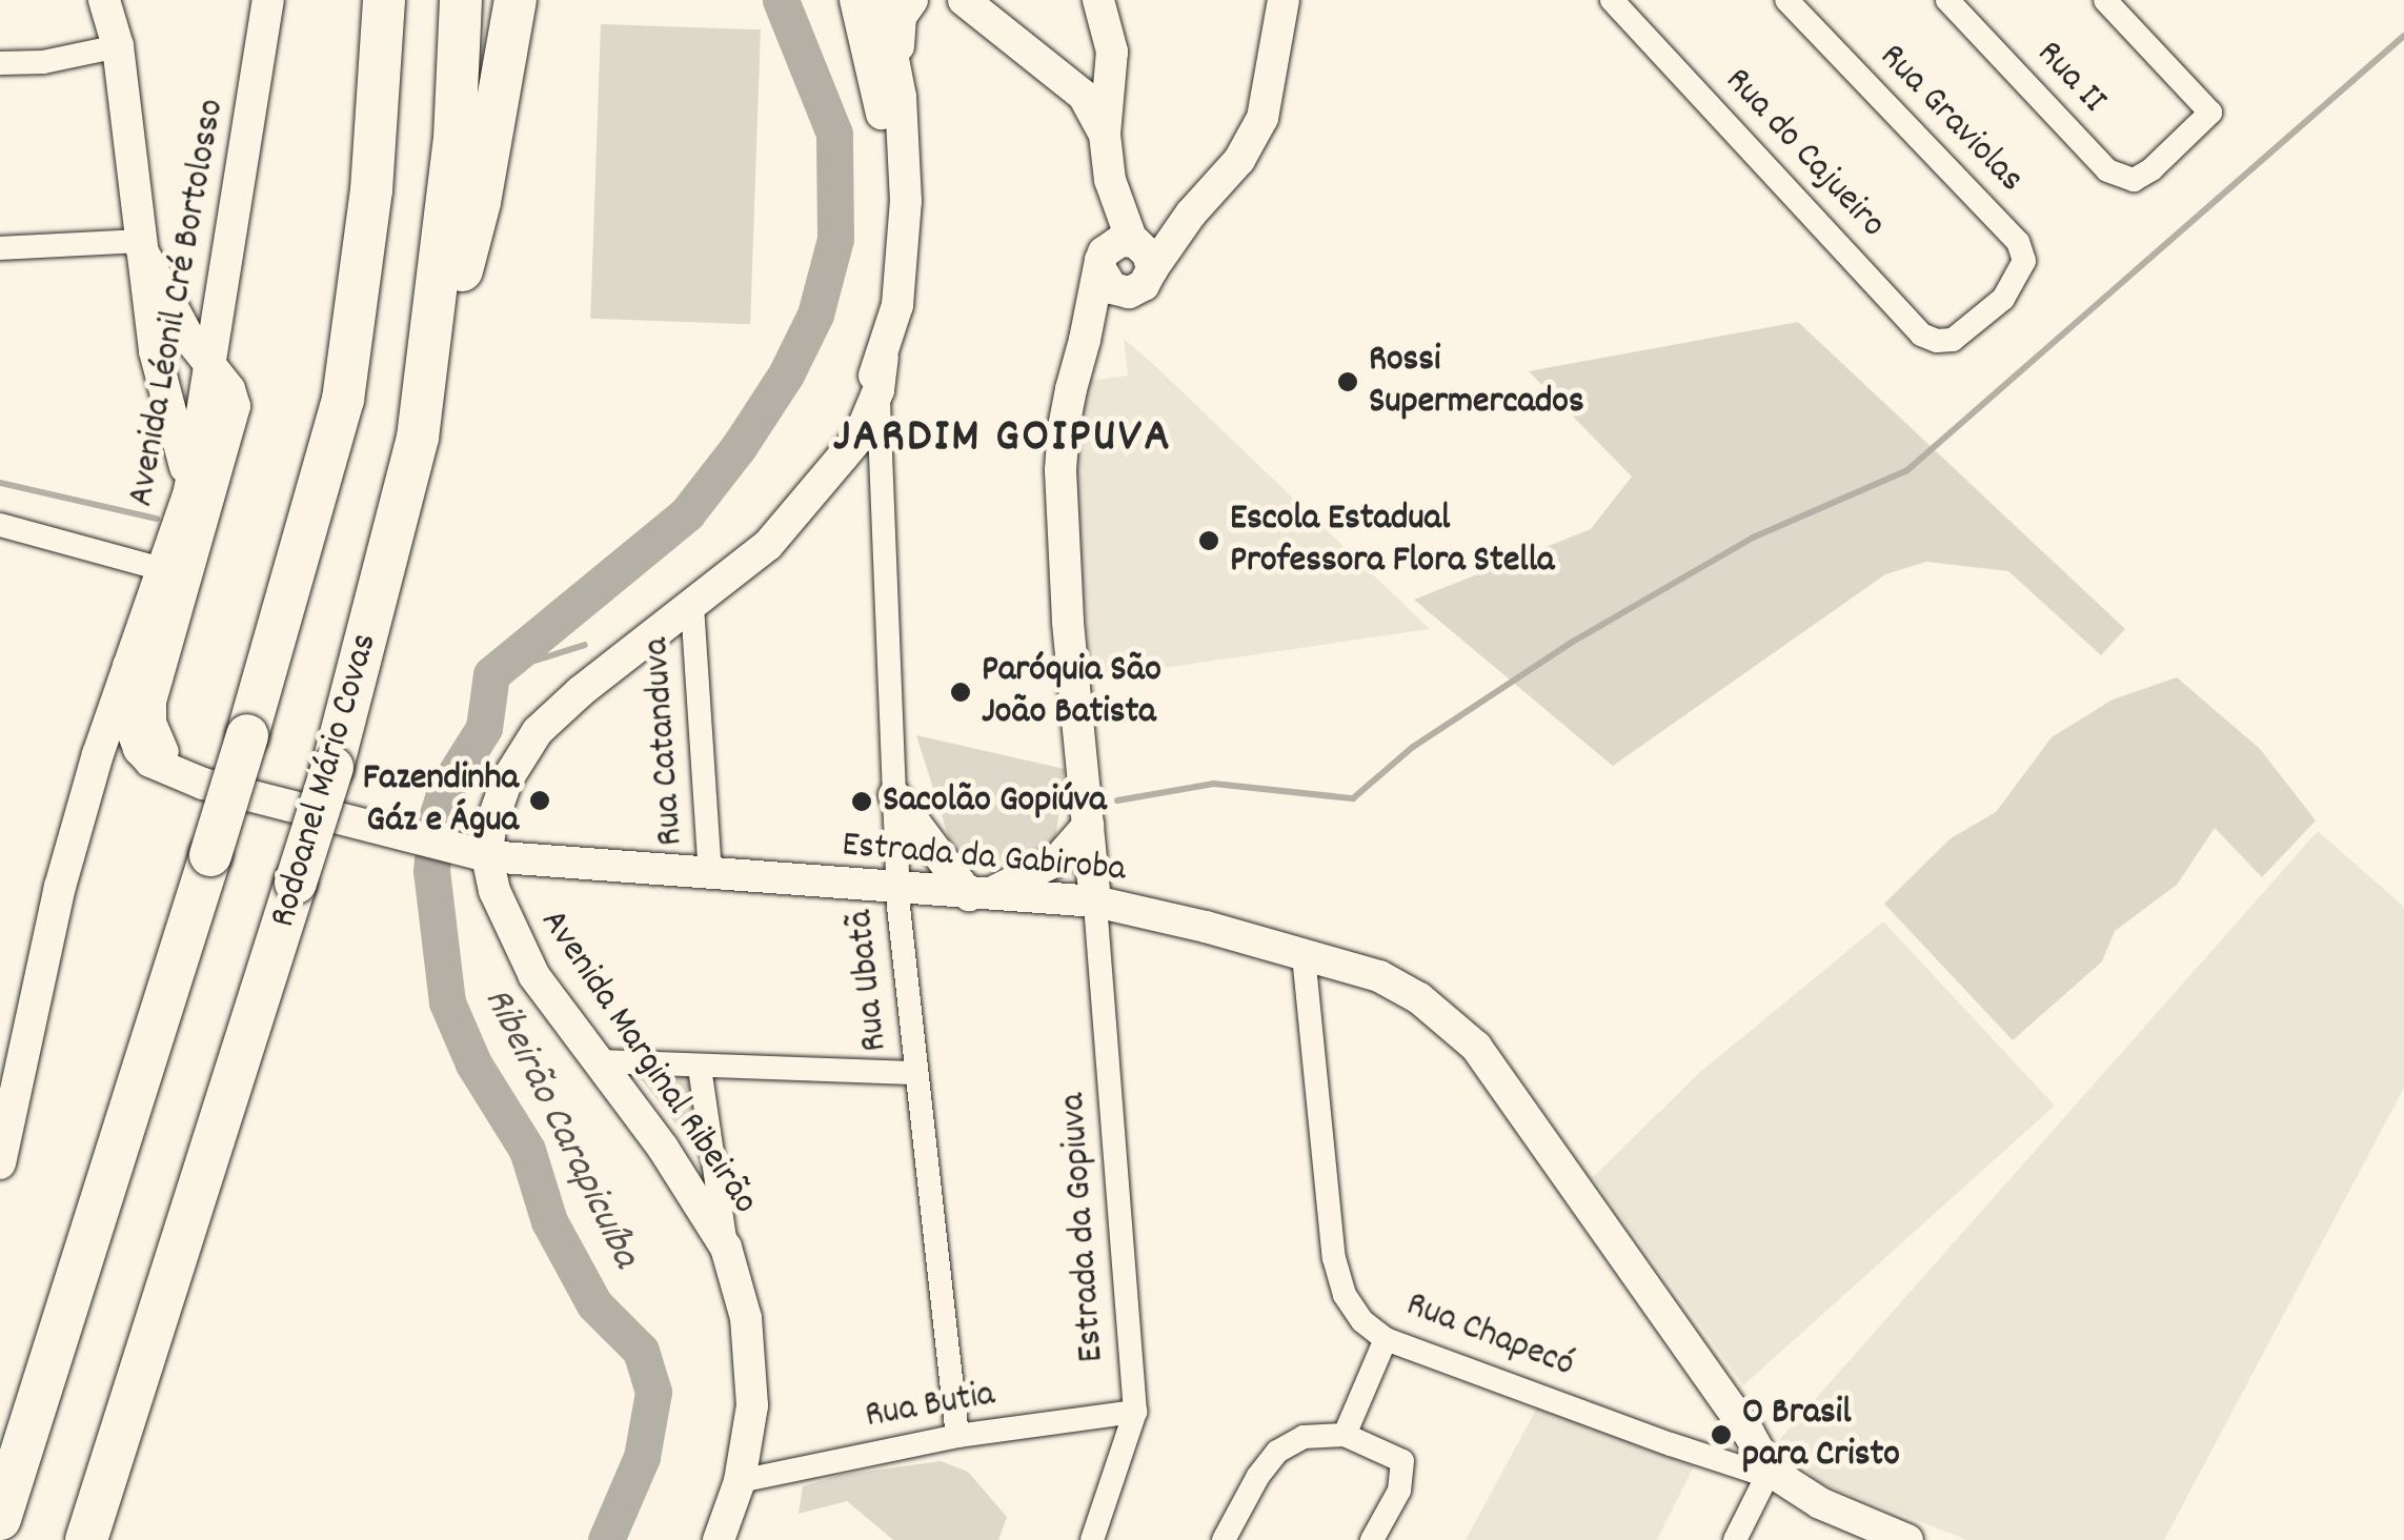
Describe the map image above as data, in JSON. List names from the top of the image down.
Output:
{
  "streets": {
    "highway": ["Rodoanel Mário Covas"],
    "main road": ["Avenida Léonil Cré Bortolosso", "Estrada da Gabiroba", "Avenida Marginal Ribeirão"],
    "street": [
      "Rua II",
      "Rua Graviolas",
      "Rua do Cajueiro",
      "Rua Catanduva",
      "Rua Ubatã",
      "Estrada da Gopiuva",
      "Rua Chapecó",
      "Rua Butia"
    ]
  },
  "crossings": [
    ["Rua Graviolas", "Rua do Cajueiro"],
    ["Avenida Léonil Cré Bortolosso", "Estrada da Gabiroba"],
    ["Rua Catanduva", "Estrada da Gabiroba"],
    ["Rua Catanduva", "Avenida Marginal Ribeirão"],
    ["Estrada da Gabiroba", "Rua Ubatã"],
    ["Estrada da Gabiroba", "Avenida Marginal Ribeirão"],
    ["Estrada da Gabiroba", "Estrada da Gopiuva"],
    ["Estrada da Gabiroba", "Rua Chapecó"],
    ["Rua Ubatã", "Rua Butia"],
    ["Avenida Marginal Ribeirão", "Rua Butia"],
    ["Estrada da Gopiuva", "Rua Butia"]
  ],
  "districts": ["JARDIM GOIPUVA"],
  "water": ["Ribeirão Carapicuíba"],
  "places": [
    "Rossi Supermercados",
    "Escola Estadual Professora Flora Stella",
    "Paróquia São João Batista",
    "Fazendinha Gáz e Água",
    "Sacolão Gopiúva",
    "O Brasil para Cristo"
  ]
}
